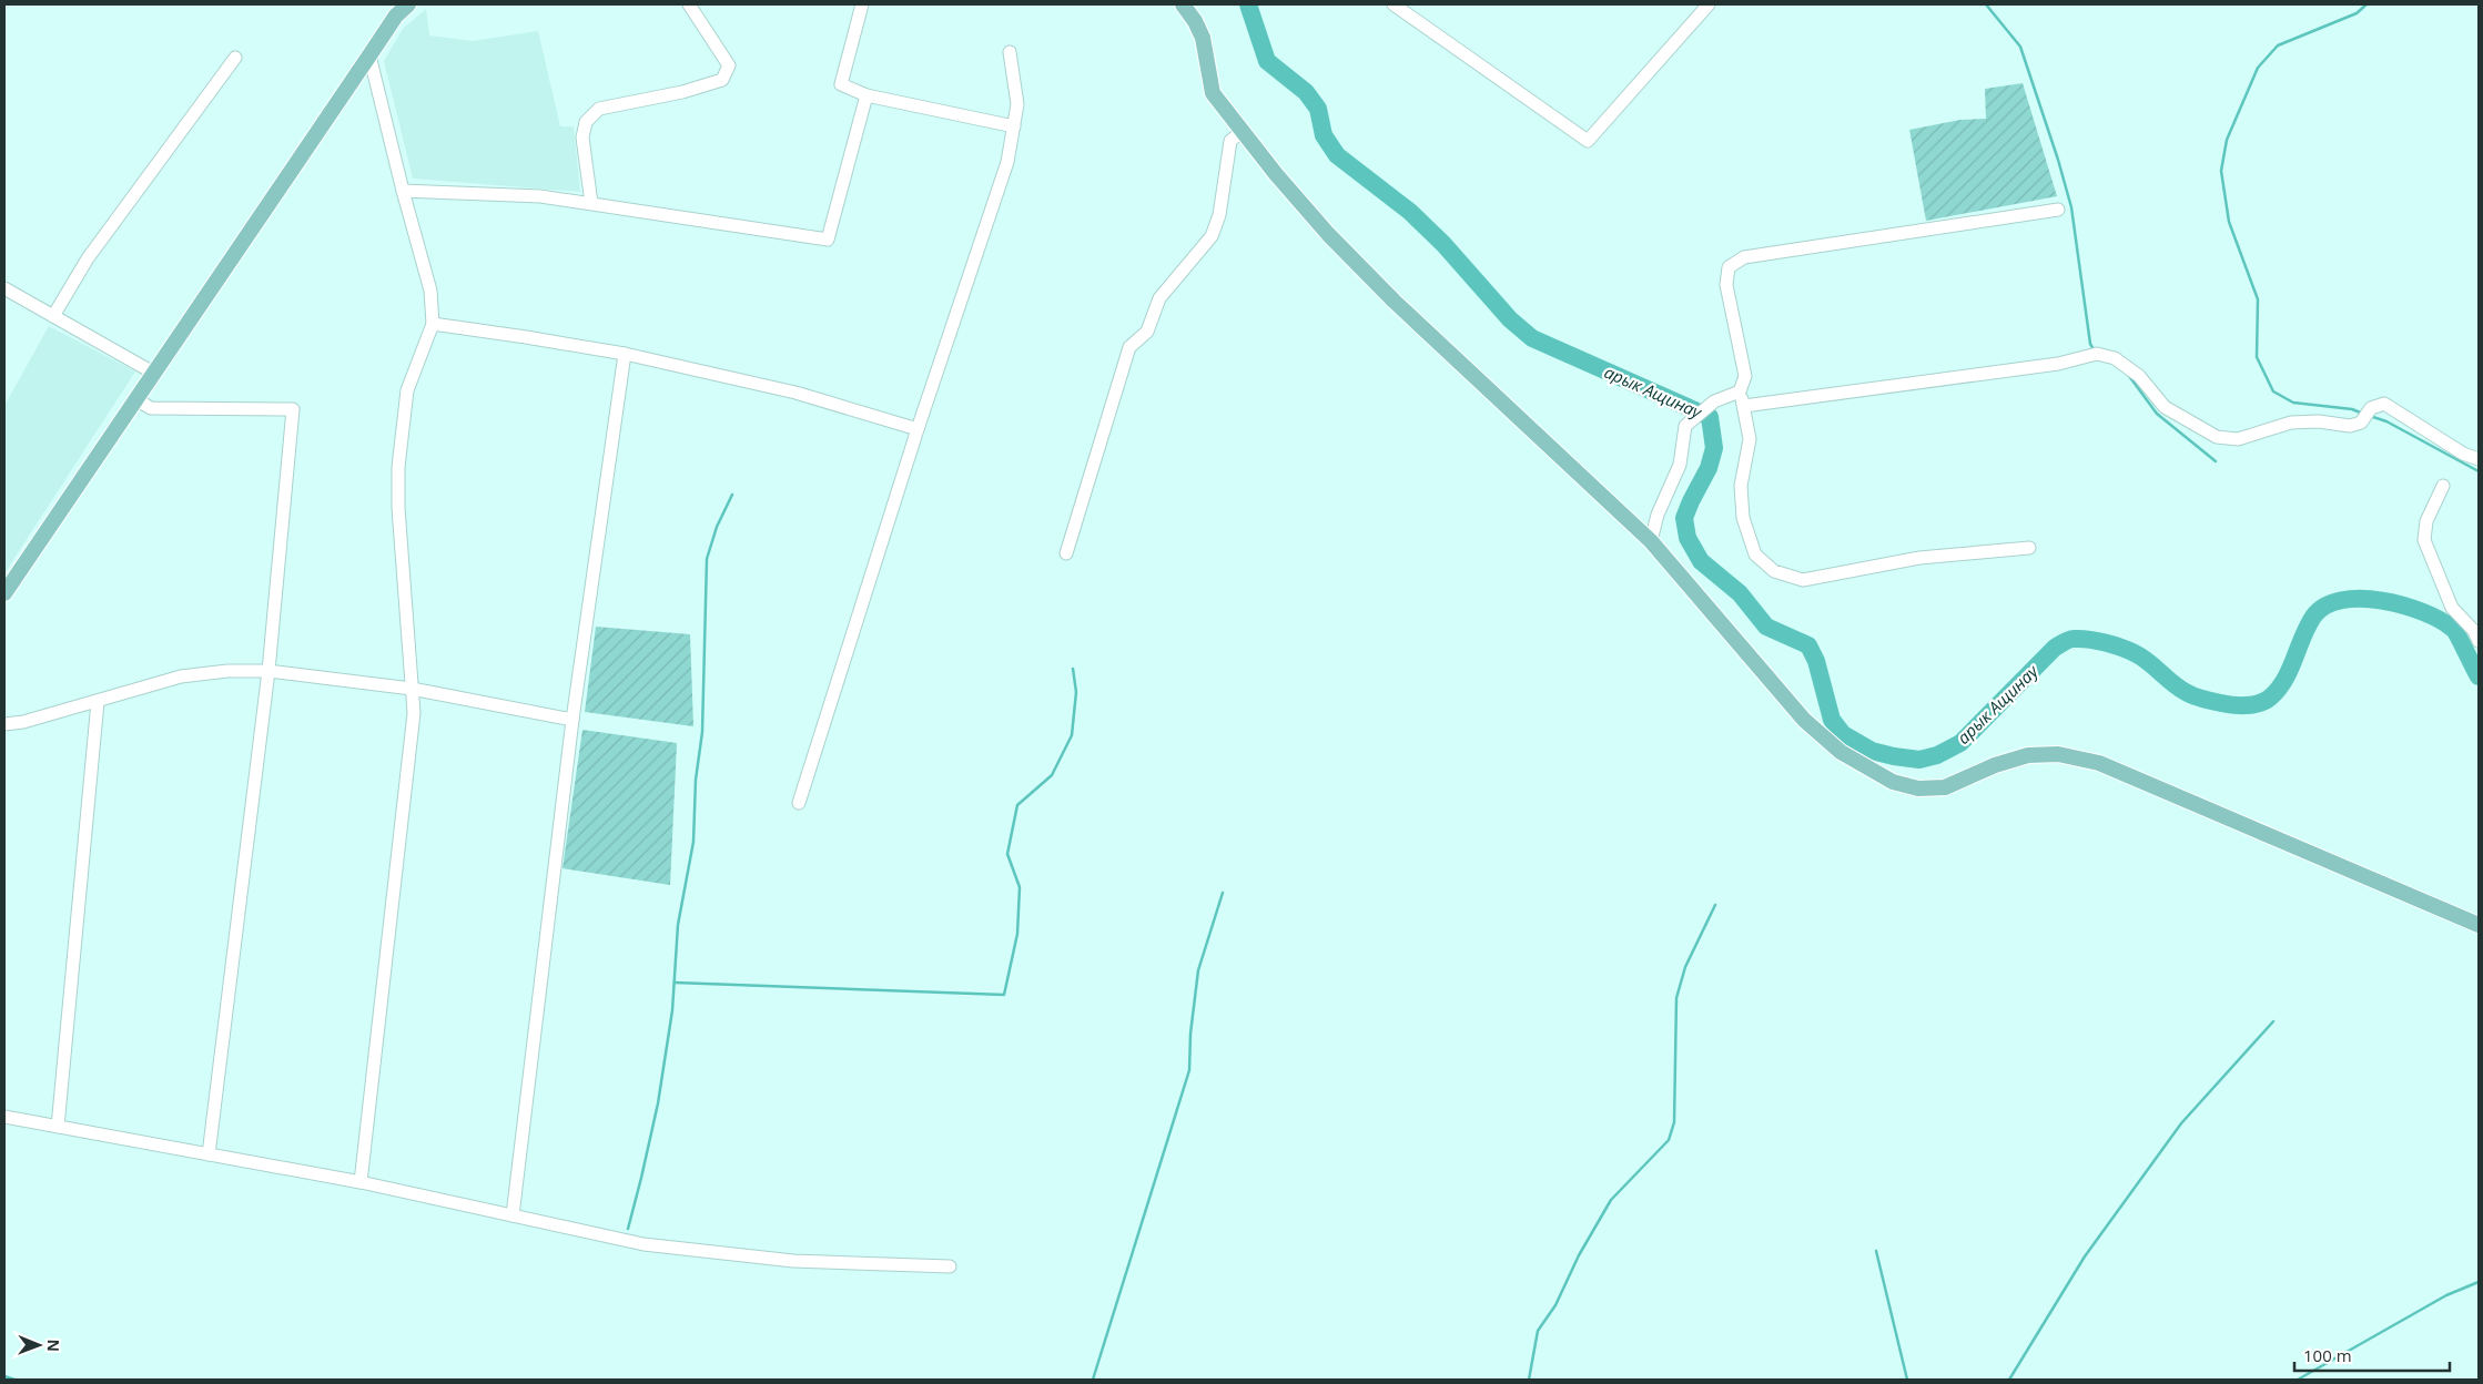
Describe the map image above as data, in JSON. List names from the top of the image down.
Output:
{
  "water": ["арык Ащинау"],
  "scale_bar": "100 m",
  "north": "right"
}
